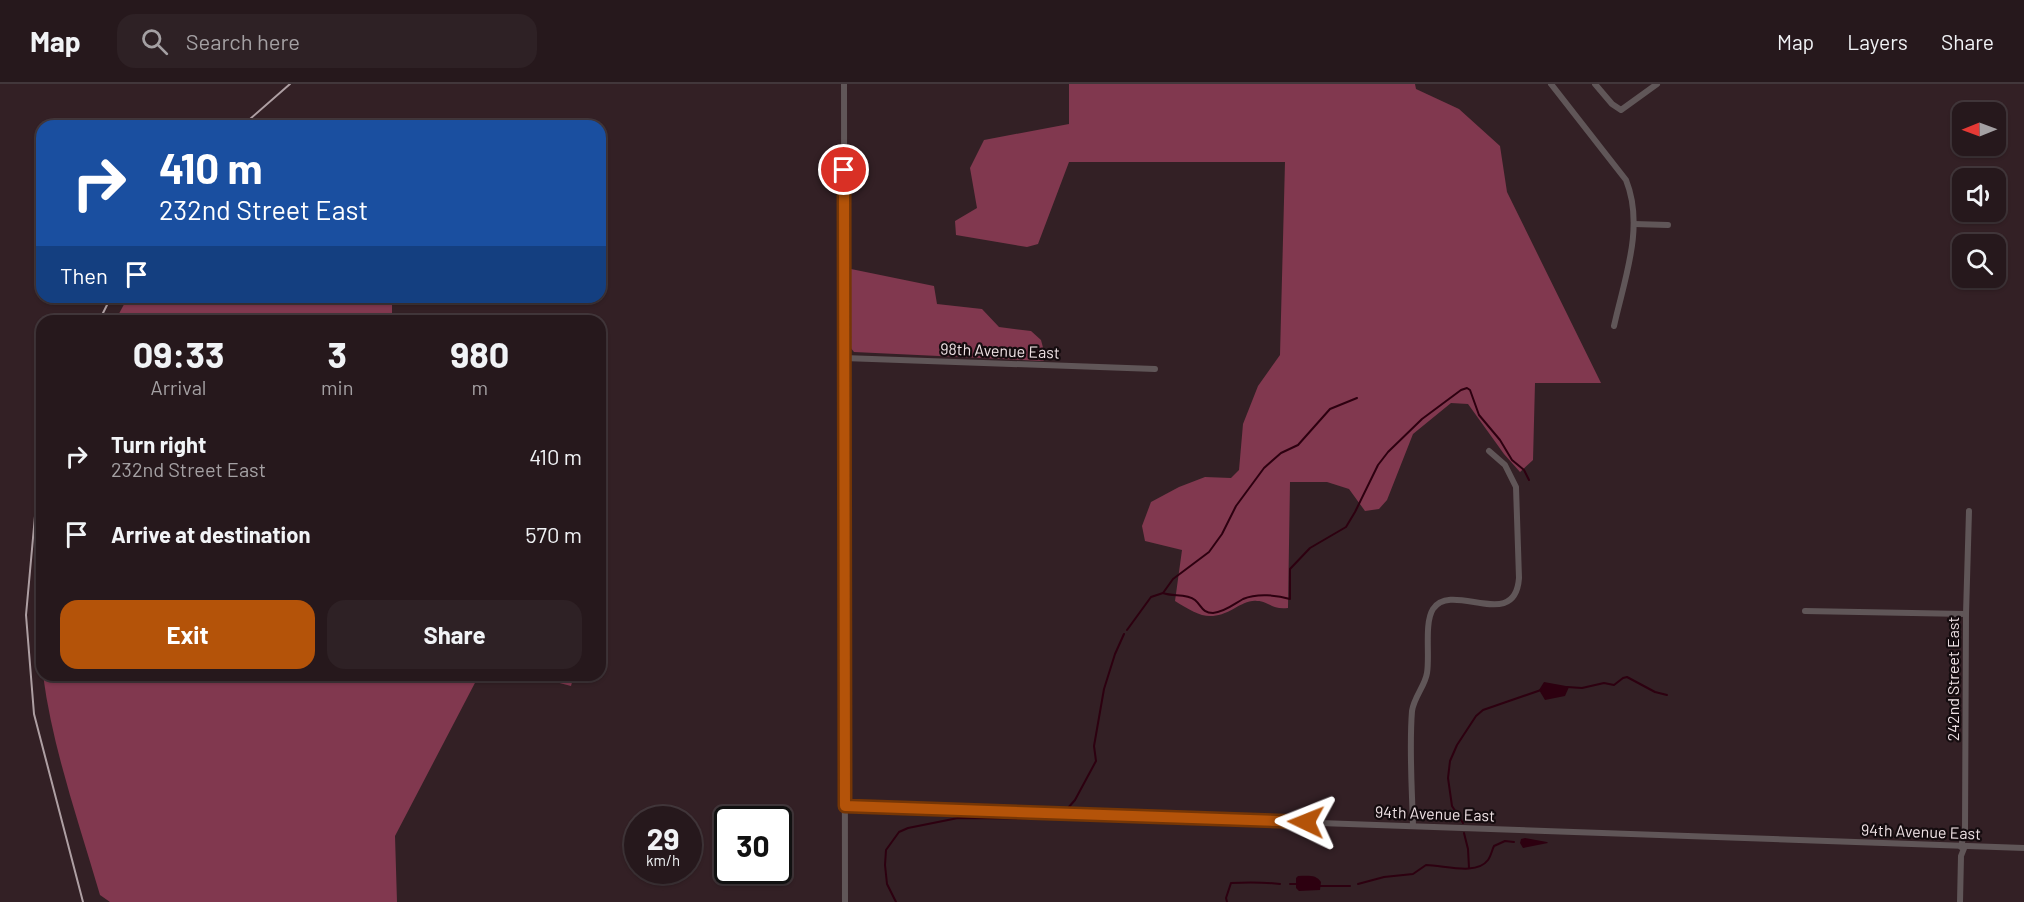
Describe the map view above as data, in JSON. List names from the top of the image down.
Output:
{
  "streets": {
    "street": ["98th Avenue East", "242nd Street East", "94th Avenue East"]
  },
  "crossings": [
    ["242nd Street East", "94th Avenue East"]
  ],
  "north": "left",
  "page": {
    "header": "Map",
    "search": "Search here",
    "nav": ["Map", "Layers", "Share"],
    "turn": ["410 m", "232nd Street East"],
    "then": "Then",
    "eta": [
      "09:33",
      "Arrival",
      "3",
      "min",
      "980",
      "m"
    ],
    "list": [
      {
        "name": "Turn right",
        "note": "232nd Street East",
        "value": "410 m"
      },
      {
        "name": "Arrive at destination",
        "value": "570 m"
      }
    ],
    "buttons": ["Exit", "Share"],
    "speed": "29 km/h",
    "limit": "30"
  }
}
